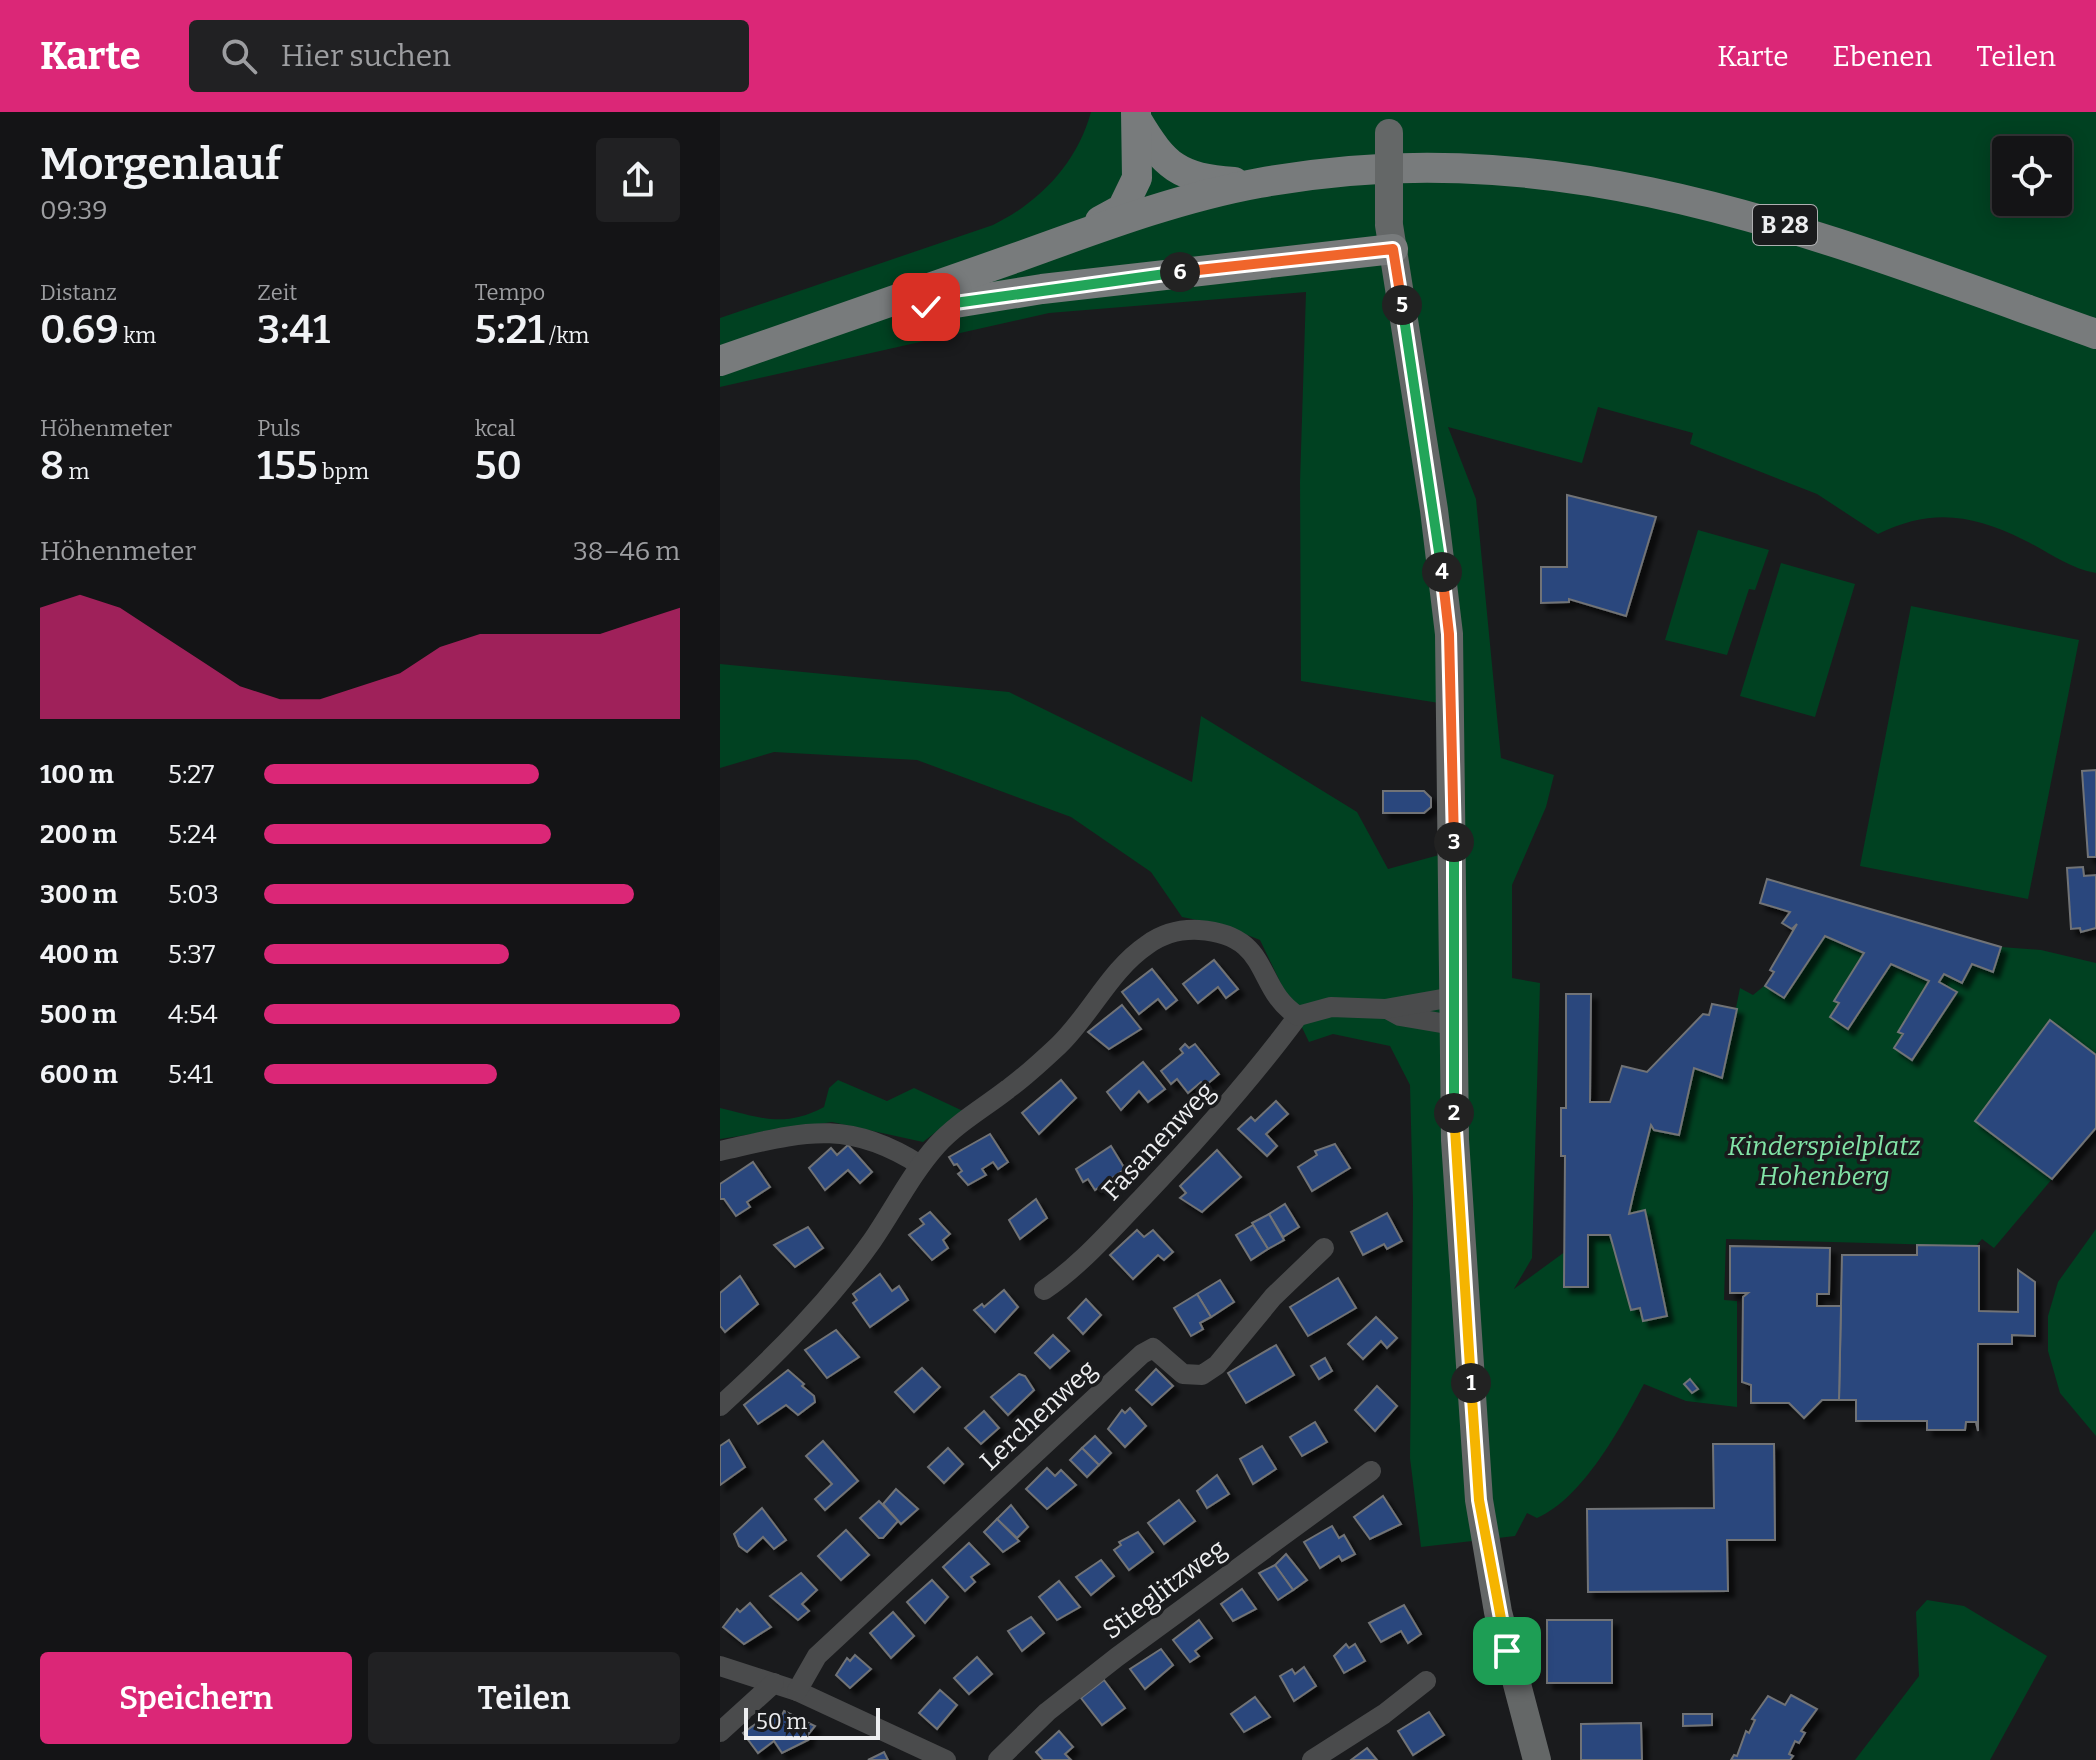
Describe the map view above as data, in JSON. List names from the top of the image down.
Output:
{
  "streets": {
    "main road": ["B 28"],
    "street": ["Fasanenweg", "Lerchenweg", "Stieglitzweg"]
  },
  "parks": ["Kinderspielplatz Hohenberg"],
  "scale_bar": "50 m",
  "page": {
    "header": "Karte",
    "search": "Hier suchen",
    "nav": ["Karte", "Ebenen", "Teilen"],
    "heading": ["Morgenlauf", "09:39"],
    "stats": [
      ["Distanz", "0.69 km"],
      ["Zeit", "3:41"],
      ["Tempo", "5:21 /km"],
      ["Höhenmeter", "8 m"],
      ["Puls", "155 bpm"],
      ["kcal", "50"]
    ],
    "pins": [
      "6",
      "5",
      "4",
      "3",
      "2",
      "1"
    ],
    "chart": ["Höhenmeter", "38–46 m"],
    "list": [
      {
        "name": "100 m",
        "note": "5:27"
      },
      {
        "name": "200 m",
        "note": "5:24"
      },
      {
        "name": "300 m",
        "note": "5:03"
      },
      {
        "name": "400 m",
        "note": "5:37"
      },
      {
        "name": "500 m",
        "note": "4:54"
      },
      {
        "name": "600 m",
        "note": "5:41"
      }
    ],
    "buttons": ["Speichern", "Teilen"],
    "scale": "50 m"
  }
}
